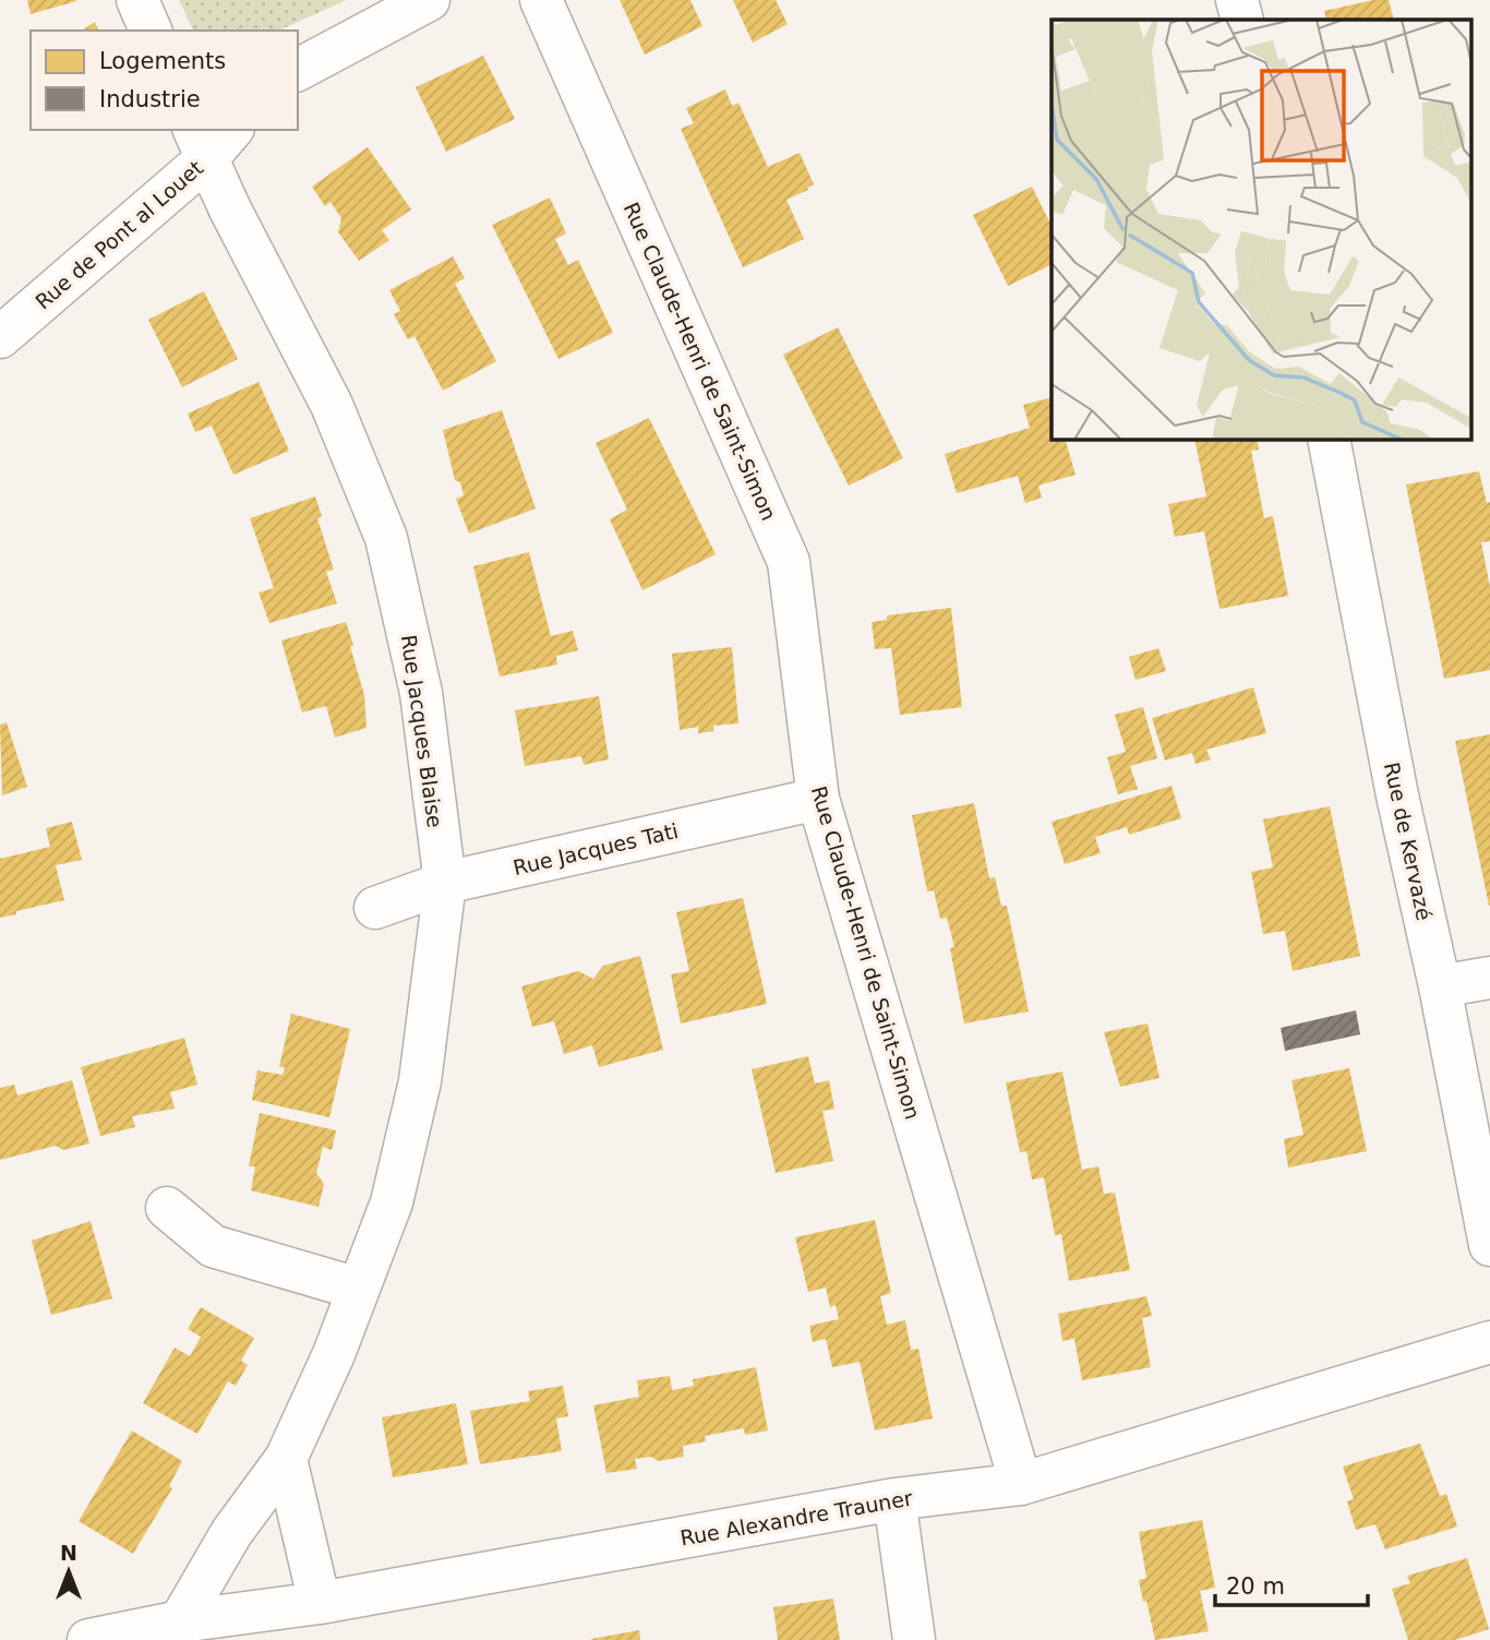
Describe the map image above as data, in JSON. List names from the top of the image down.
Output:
{
  "streets": {
    "street": [
      "Rue de Pont al Louet",
      "Rue Claude-Henri de Saint-Simon",
      "Rue Jacques Blaise",
      "Rue de Kervazé",
      "Rue Jacques Tati",
      "Rue Alexandre Trauner"
    ]
  },
  "crossings": [
    ["Rue de Pont al Louet", "Rue Jacques Blaise"],
    ["Rue Claude-Henri de Saint-Simon", "Rue Jacques Tati"],
    ["Rue Claude-Henri de Saint-Simon", "Rue Alexandre Trauner"],
    ["Rue Jacques Blaise", "Rue Jacques Tati"],
    ["Rue Jacques Blaise", "Rue Alexandre Trauner"]
  ],
  "legend": ["Logements", "Industrie"],
  "scale_bar": "20 m",
  "north": "top"
}
